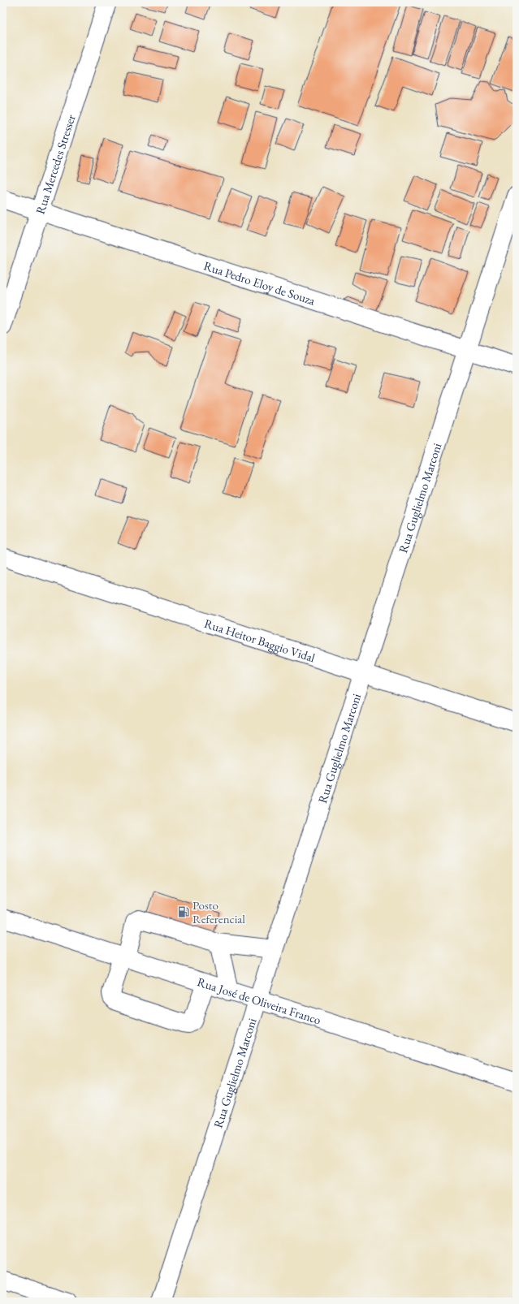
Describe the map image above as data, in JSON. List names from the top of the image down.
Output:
{
  "streets": {
    "street": [
      "Rua Mercedes Stresser",
      "Rua Pedro Eloy de Souza",
      "Rua Guglielmo Marconi",
      "Rua Heitor Baggio Vidal",
      "Rua José de Oliveira Franco"
    ]
  },
  "crossings": [
    ["Rua Mercedes Stresser", "Rua Pedro Eloy de Souza"],
    ["Rua Pedro Eloy de Souza", "Rua Guglielmo Marconi"],
    ["Rua Guglielmo Marconi", "Rua Heitor Baggio Vidal"],
    ["Rua Guglielmo Marconi", "Rua José de Oliveira Franco"]
  ],
  "places": {
    "fuel station": ["Posto Referencial"]
  }
}
